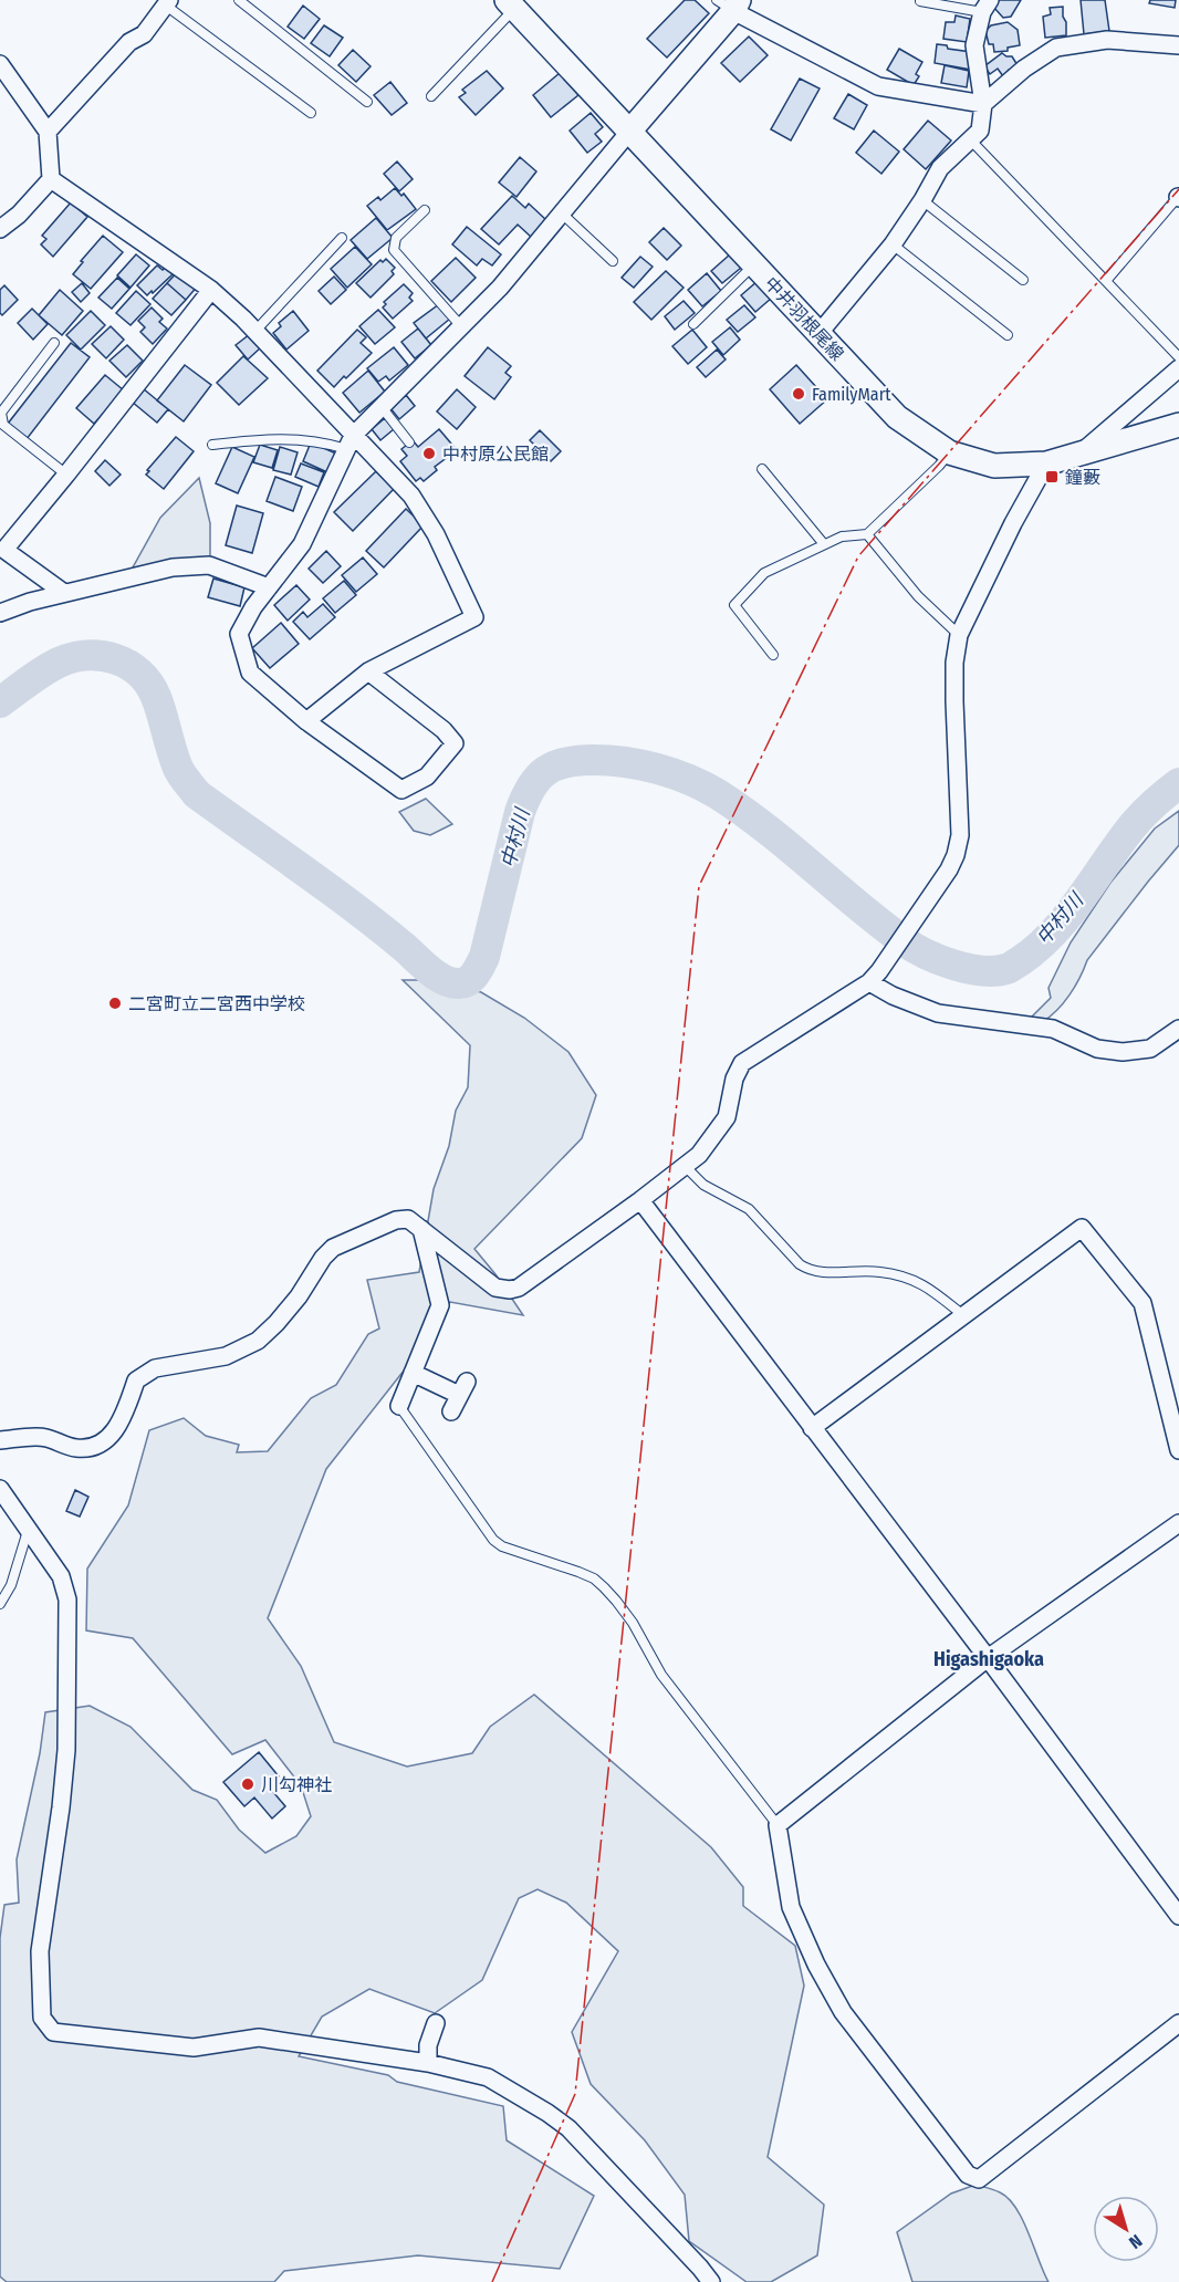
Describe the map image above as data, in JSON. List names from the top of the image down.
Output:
{
  "streets": {
    "main road": ["中井羽根尾線"]
  },
  "districts": ["Higashigaoka"],
  "water": ["中村川"],
  "places": {
    "other": [
      "FamilyMart",
      "中村原公民館",
      "二宮町立二宮西中学校",
      "川勾神社"
    ],
    "transit": ["鐘藪"]
  },
  "north": "bottom right"
}
